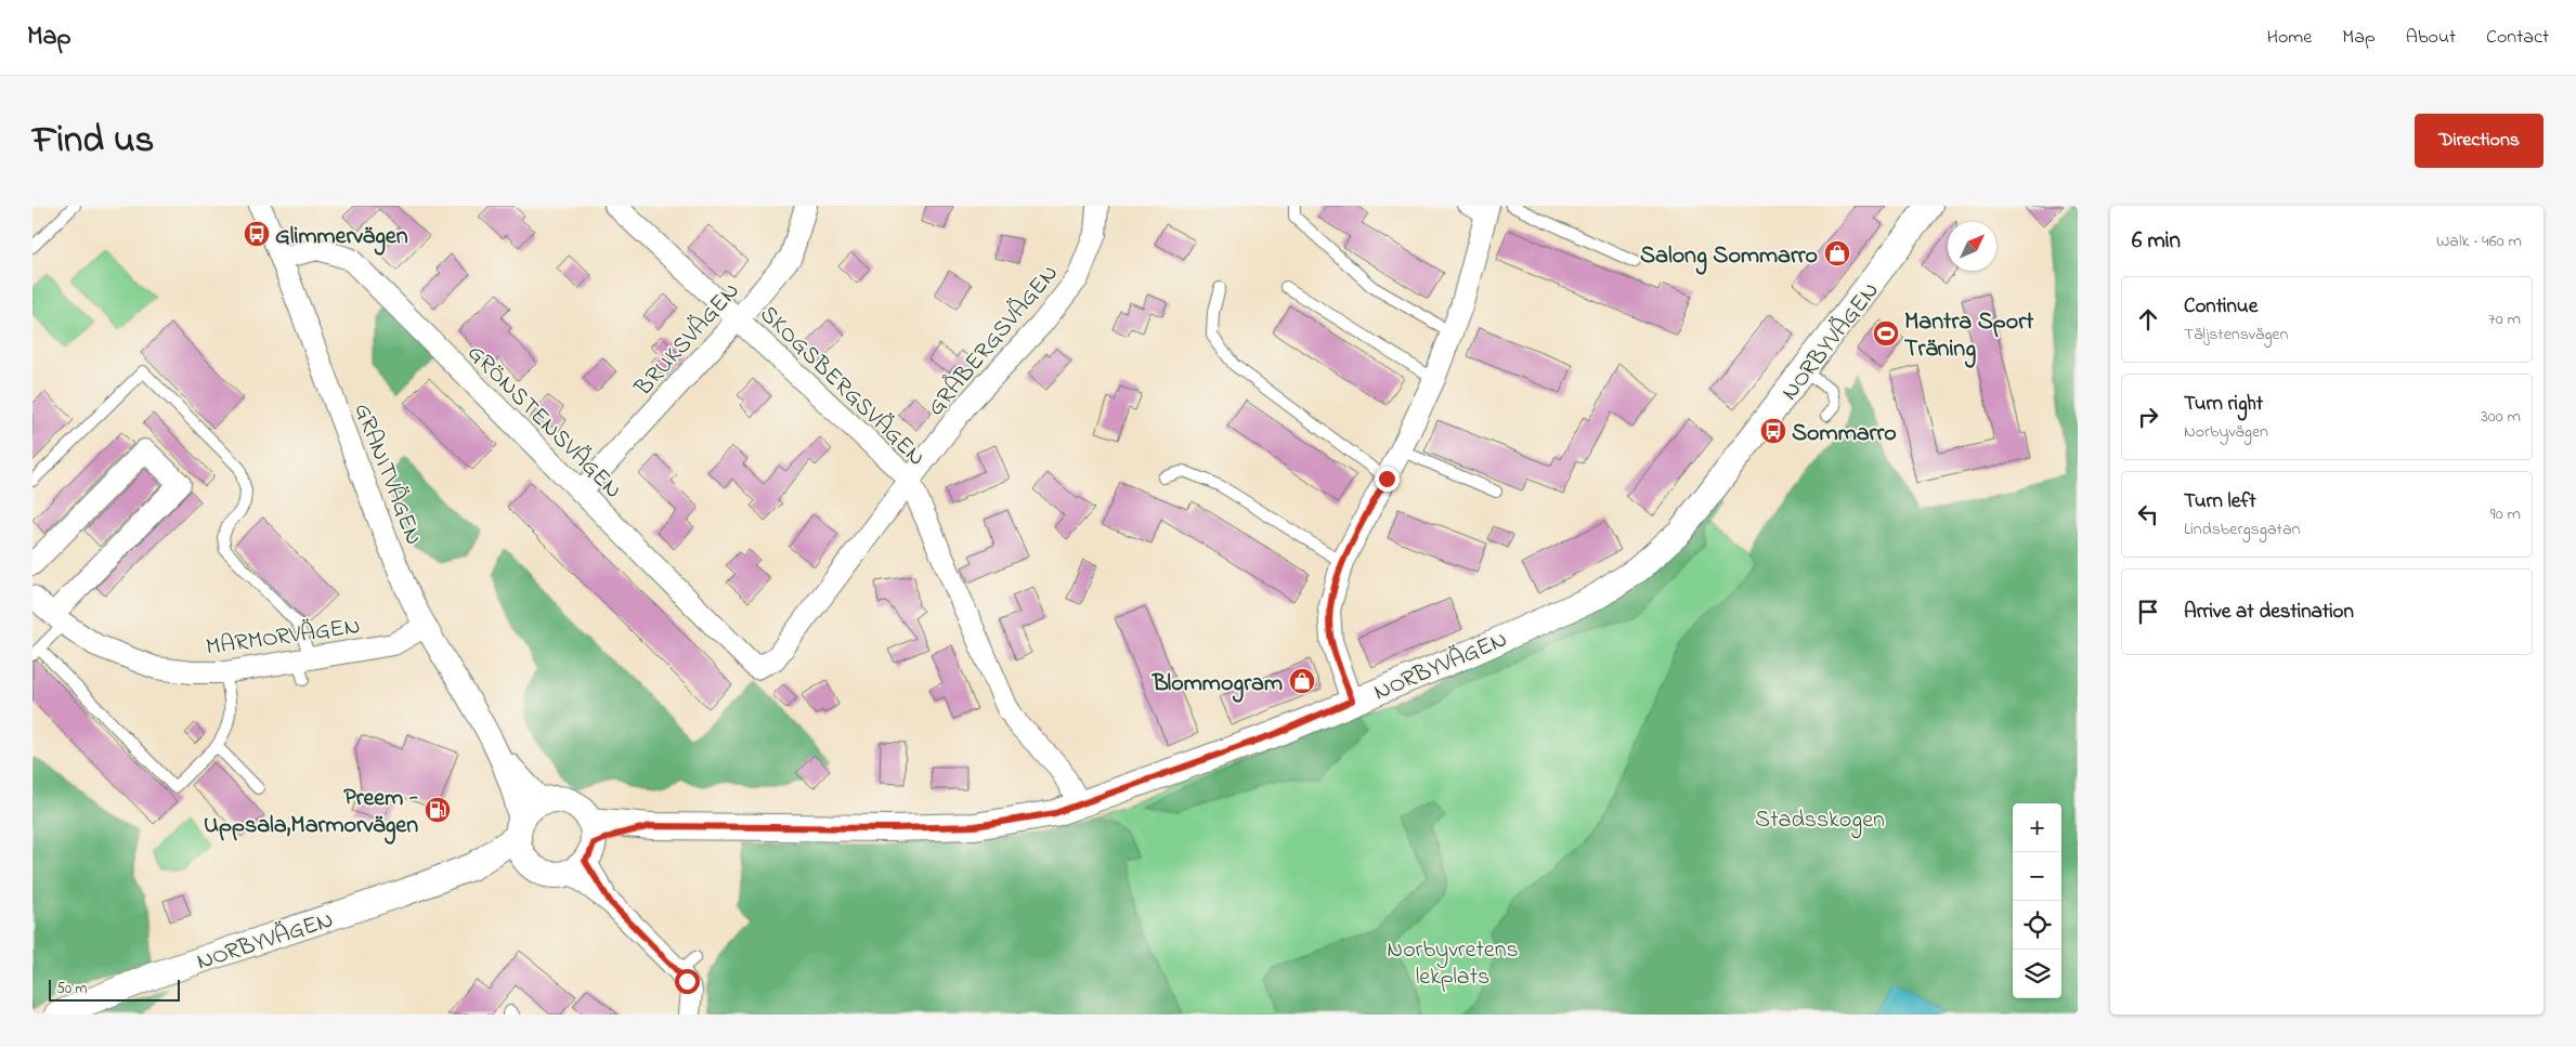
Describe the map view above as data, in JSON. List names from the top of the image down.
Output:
{
  "streets": {
    "street": [
      "BRUKSVÄGEN",
      "GRÅBERGSVÄGEN",
      "NORBYVÄGEN",
      "SKOGSBERGSVÄGEN",
      "GRÖNSTENSVÄGEN",
      "GRANITVÄGEN",
      "MARMORVÄGEN"
    ]
  },
  "crossings": [
    ["BRUKSVÄGEN", "SKOGSBERGSVÄGEN"],
    ["BRUKSVÄGEN", "GRÖNSTENSVÄGEN"],
    ["GRÅBERGSVÄGEN", "SKOGSBERGSVÄGEN"],
    ["GRÅBERGSVÄGEN", "GRÖNSTENSVÄGEN"],
    ["NORBYVÄGEN", "SKOGSBERGSVÄGEN"],
    ["NORBYVÄGEN", "GRANITVÄGEN"],
    ["GRÖNSTENSVÄGEN", "GRANITVÄGEN"],
    ["GRANITVÄGEN", "MARMORVÄGEN"]
  ],
  "parks": ["Stadsskogen", "Norbyvretens lekplats"],
  "places": {
    "bus stop": ["Glimmervägen", "Sommarro"],
    "shop": ["Salong Sommarro", "Blommogram"],
    "sports": ["Mantra Sport Träning"],
    "fuel station": ["Preem - Uppsala,Marmorvägen"]
  },
  "scale_bar": "50 m",
  "north": "top right",
  "page": {
    "header": "Map",
    "nav": [
      "Home",
      "Map",
      "About",
      "Contact"
    ],
    "title": "Find us",
    "buttons": "Directions",
    "heading": ["6 min", "Walk · 460 m"],
    "list": [
      ["Continue", "Täljstensvägen", "70 m"],
      ["Turn right", "Norbyvägen", "300 m"],
      ["Turn left", "Lindsbergsgatan", "90 m"],
      "Arrive at destination"
    ],
    "map_buttons": ["+", "−"],
    "scale": "50 m"
  }
}
